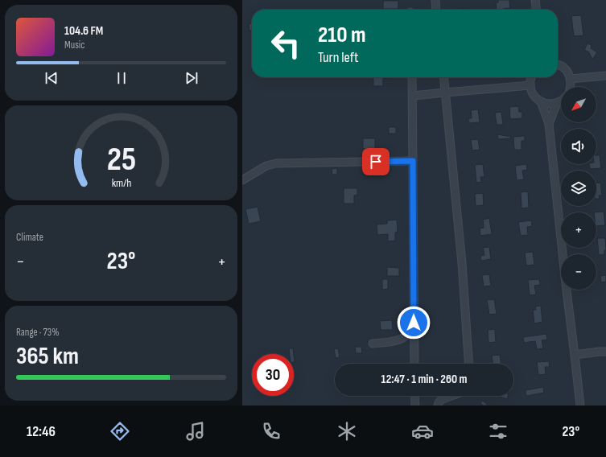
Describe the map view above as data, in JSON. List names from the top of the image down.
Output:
{
  "north": "bottom left",
  "page": {
    "turn": ["210 m", "Turn left"],
    "song": ["104.6 FM", "Music"],
    "map_buttons": ["+", "−"],
    "tile": [
      "Climate",
      ["Range · 73%", "365 km"]
    ],
    "heat": ["−", "23°", "+"],
    "limit": "30",
    "trip": "12:47 · 1 min · 260 m",
    "tabs": ["12:46", "23°"],
    "gauge": ["25", "km/h"]
  }
}
